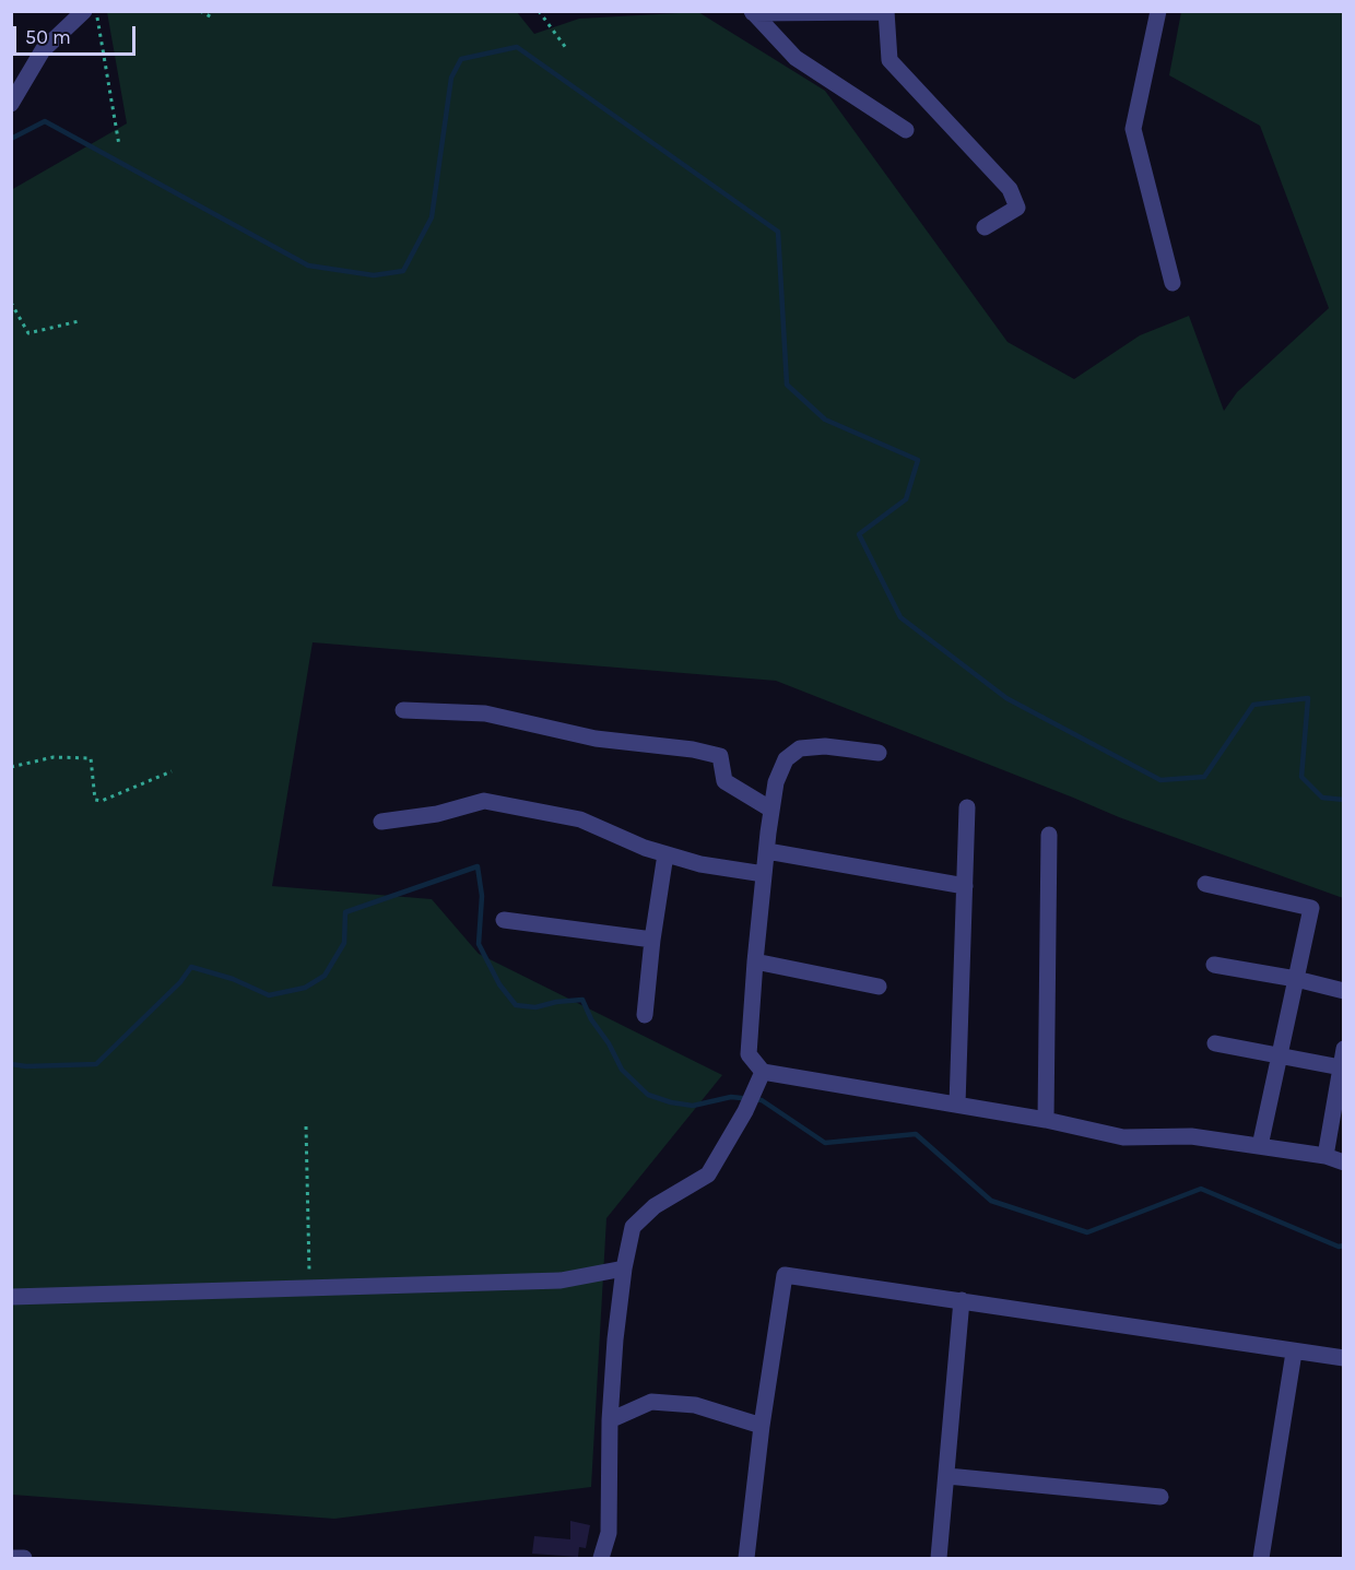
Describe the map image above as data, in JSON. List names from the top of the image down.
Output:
{
  "scale_bar": "50 m"
}
